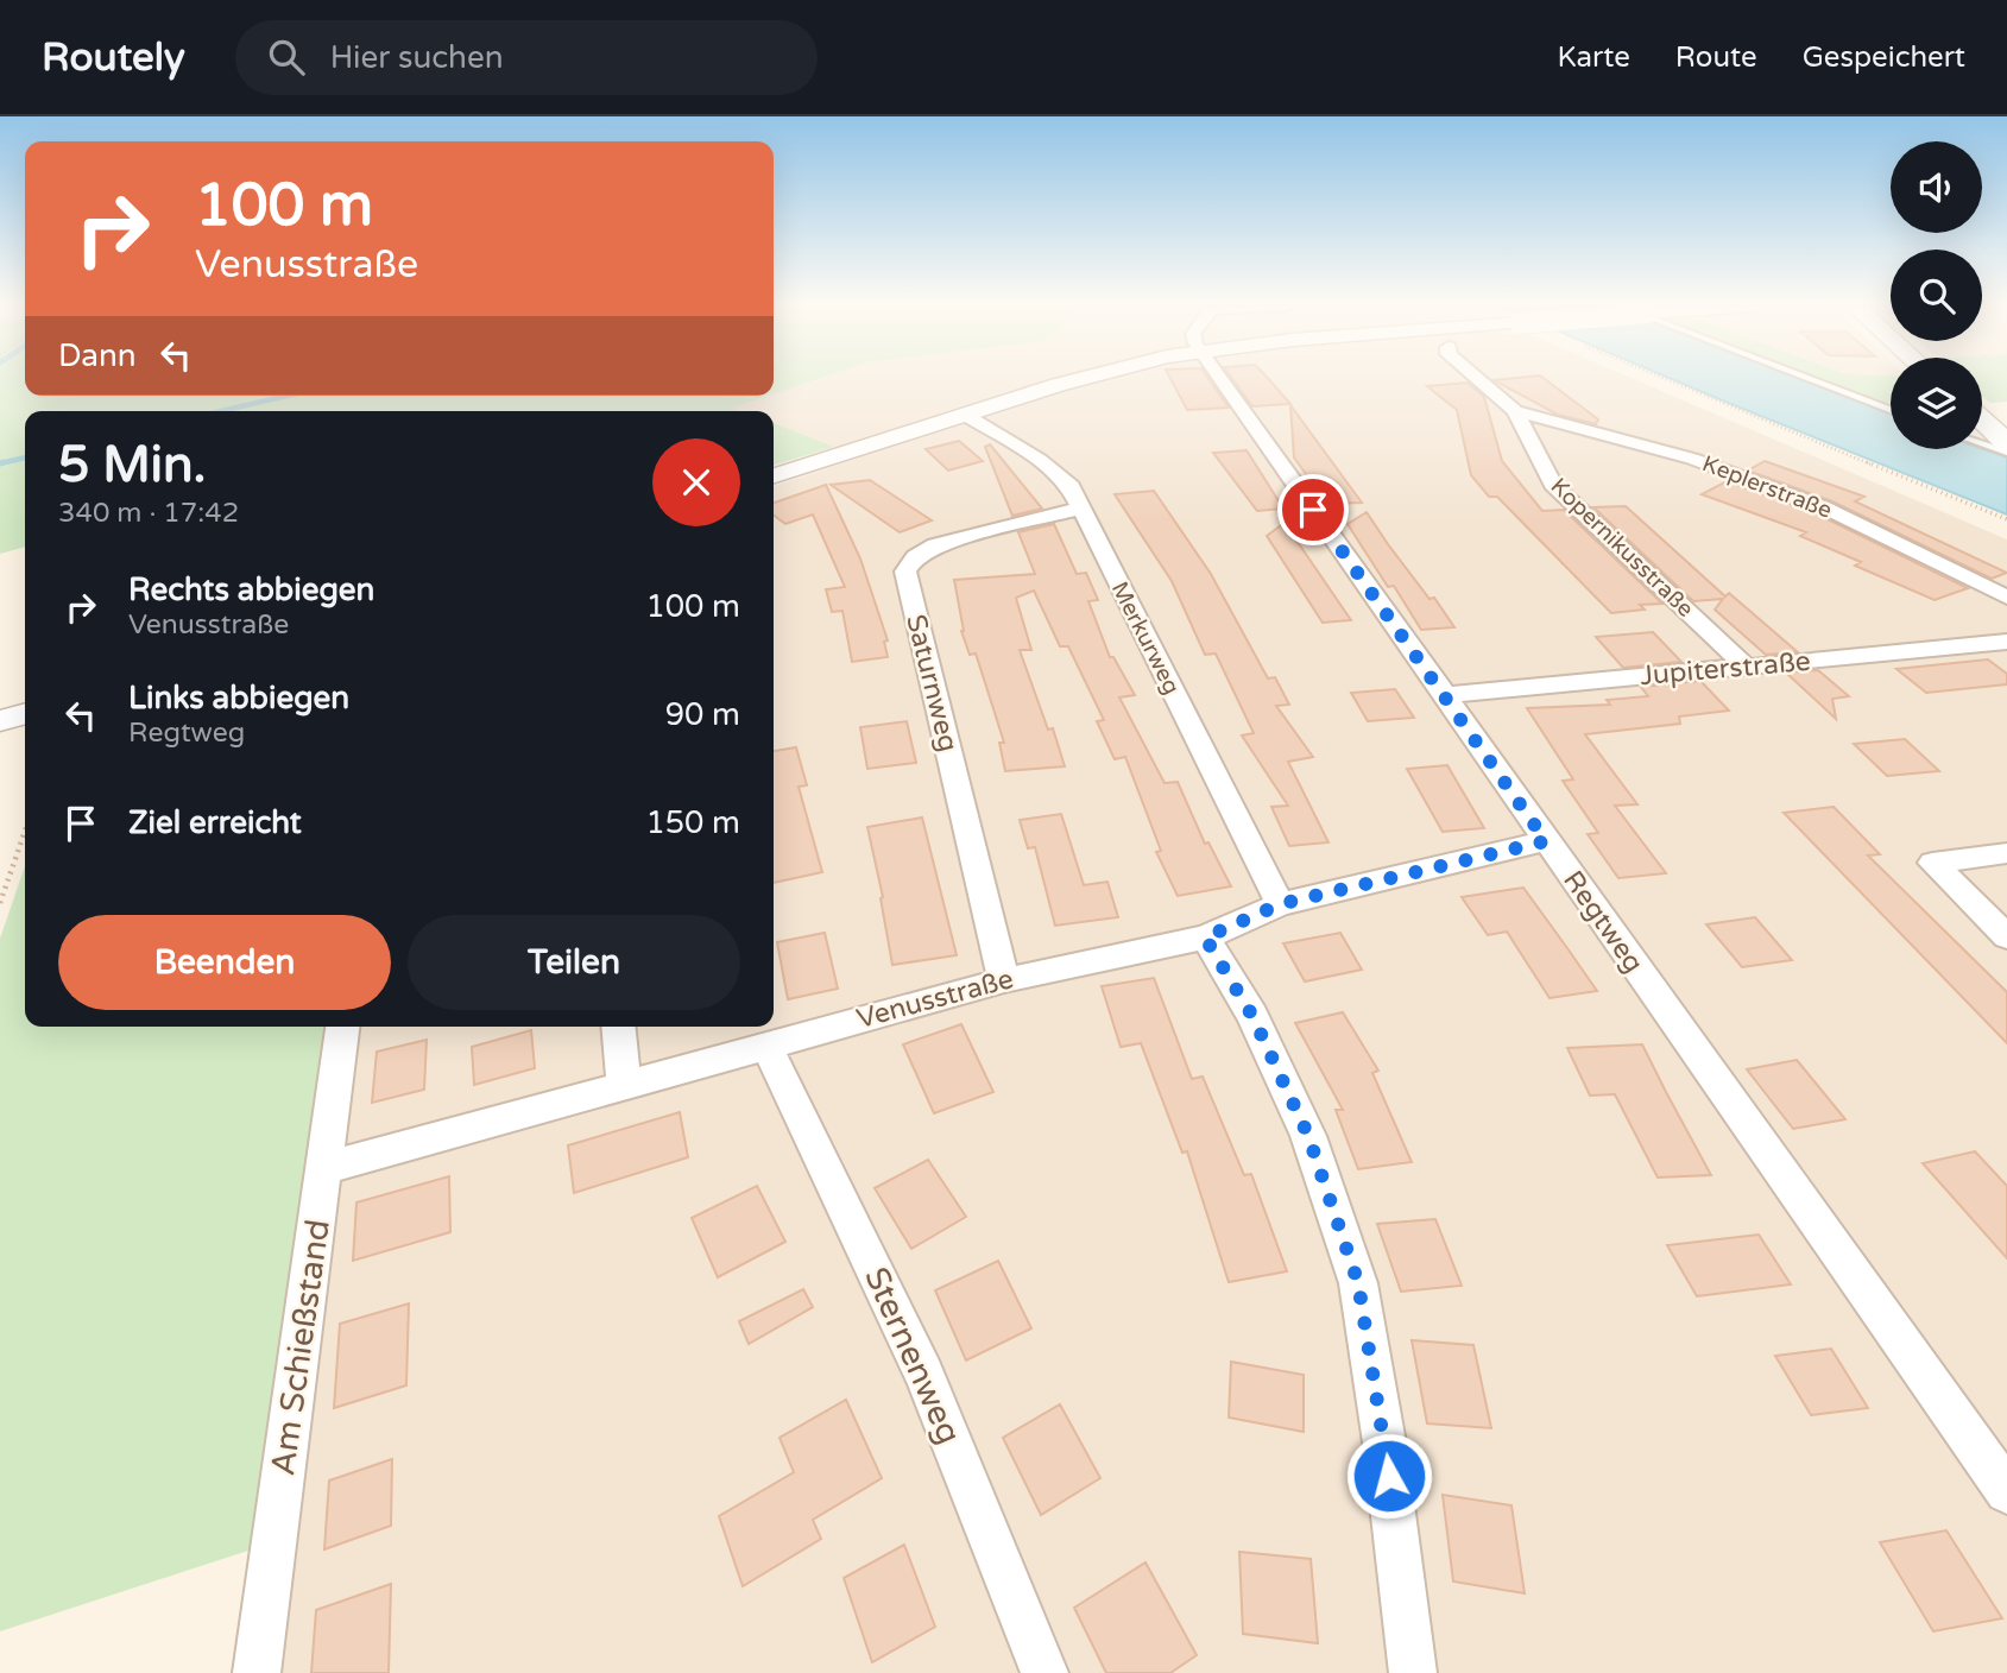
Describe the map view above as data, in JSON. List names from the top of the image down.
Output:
{
  "streets": {
    "street": [
      "Keplerstraße",
      "Kopernikusstraße",
      "Merkurweg",
      "Jupiterstraße",
      "Saturnweg",
      "Regtweg",
      "Venusstraße",
      "Am Schießstand",
      "Sternenweg"
    ]
  },
  "crossings": [
    ["Keplerstraße", "Kopernikusstraße"],
    ["Kopernikusstraße", "Jupiterstraße"],
    ["Merkurweg", "Saturnweg"],
    ["Merkurweg", "Venusstraße"],
    ["Jupiterstraße", "Regtweg"],
    ["Saturnweg", "Venusstraße"],
    ["Regtweg", "Venusstraße"],
    ["Venusstraße", "Am Schießstand"],
    ["Venusstraße", "Sternenweg"]
  ],
  "page": {
    "header": "Routely",
    "search": "Hier suchen",
    "nav": ["Karte", "Route", "Gespeichert"],
    "turn": ["100 m", "Venusstraße"],
    "then": "Dann",
    "heading": ["5 Min.", "340 m · 17:42"],
    "list": [
      {
        "name": "Rechts abbiegen",
        "note": "Venusstraße",
        "value": "100 m"
      },
      {
        "name": "Links abbiegen",
        "note": "Regtweg",
        "value": "90 m"
      },
      {
        "name": "Ziel erreicht",
        "value": "150 m"
      }
    ],
    "buttons": ["Beenden", "Teilen"]
  }
}
